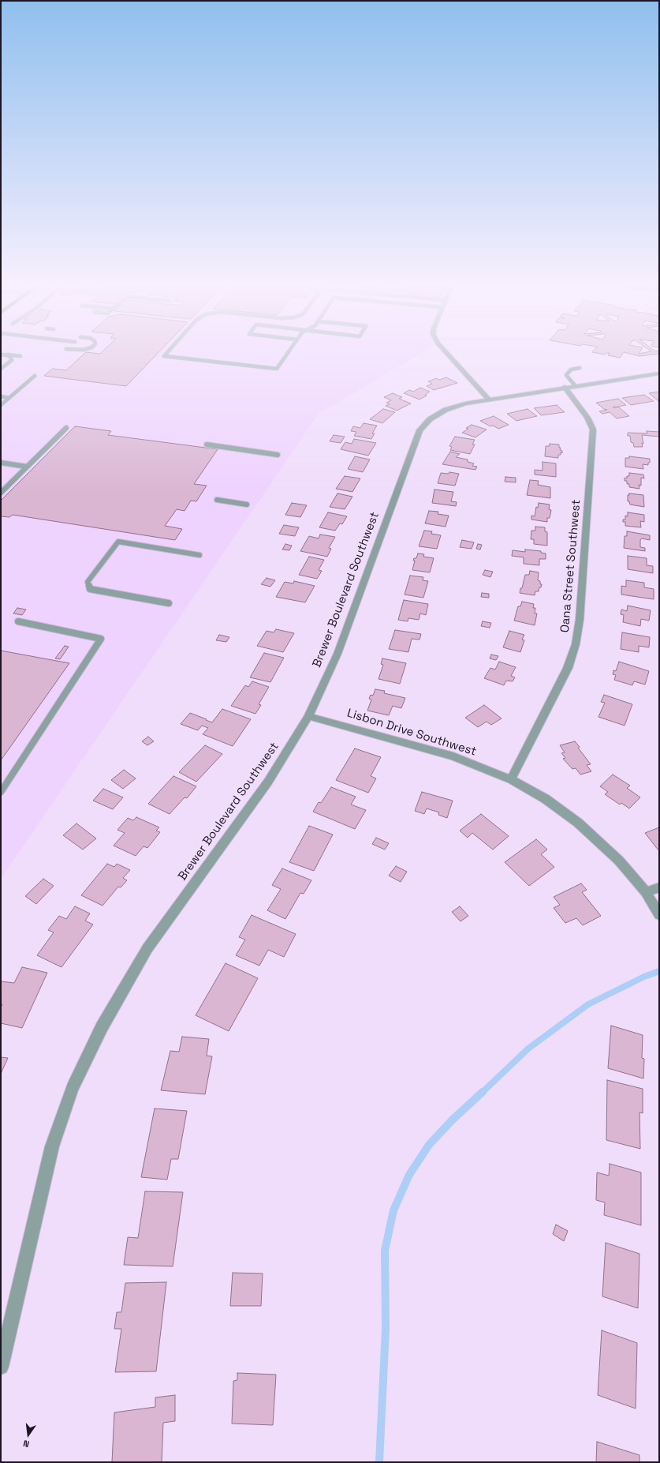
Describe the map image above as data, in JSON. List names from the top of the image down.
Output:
{
  "streets": {
    "street": ["Oana Street Southwest", "Brewer Boulevard Southwest", "Lisbon Drive Southwest"]
  },
  "crossings": [
    ["Oana Street Southwest", "Brewer Boulevard Southwest"],
    ["Oana Street Southwest", "Lisbon Drive Southwest"],
    ["Brewer Boulevard Southwest", "Lisbon Drive Southwest"]
  ],
  "north": "bottom"
}
